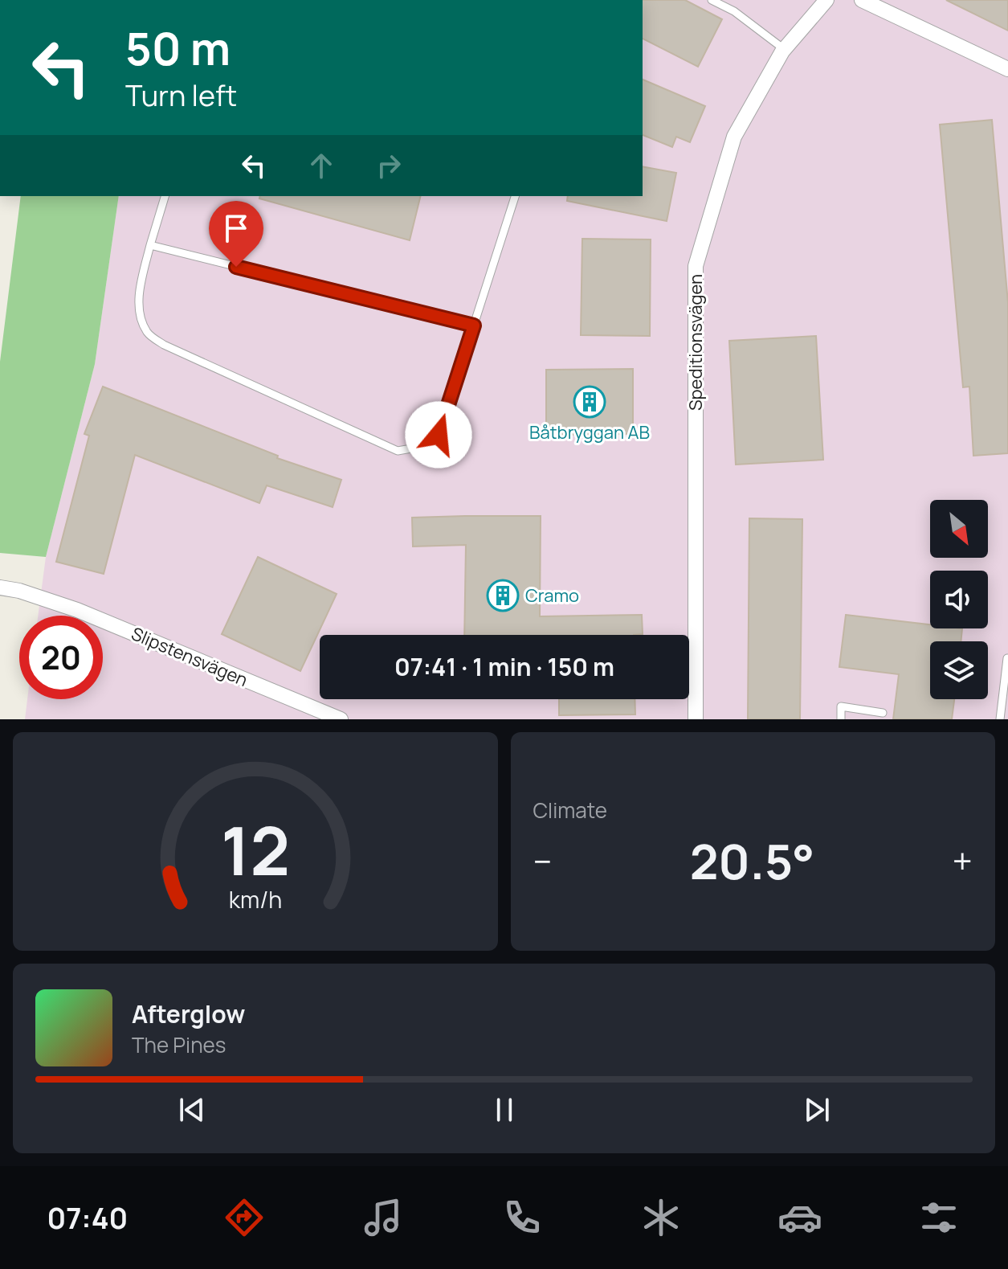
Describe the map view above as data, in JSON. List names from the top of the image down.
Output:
{
  "streets": {
    "street": ["Speditionsvägen", "Slipstensvägen"]
  },
  "places": {
    "building": ["Båtbryggan AB", "Cramo"]
  },
  "north": "bottom right",
  "page": {
    "turn": ["50 m", "Turn left"],
    "limit": "20",
    "trip": "07:41 · 1 min · 150 m",
    "tile": "Climate",
    "heat": ["−", "20.5°", "+"],
    "song": ["Afterglow", "The Pines"],
    "tabs": "07:40",
    "gauge": ["12", "km/h"]
  }
}
